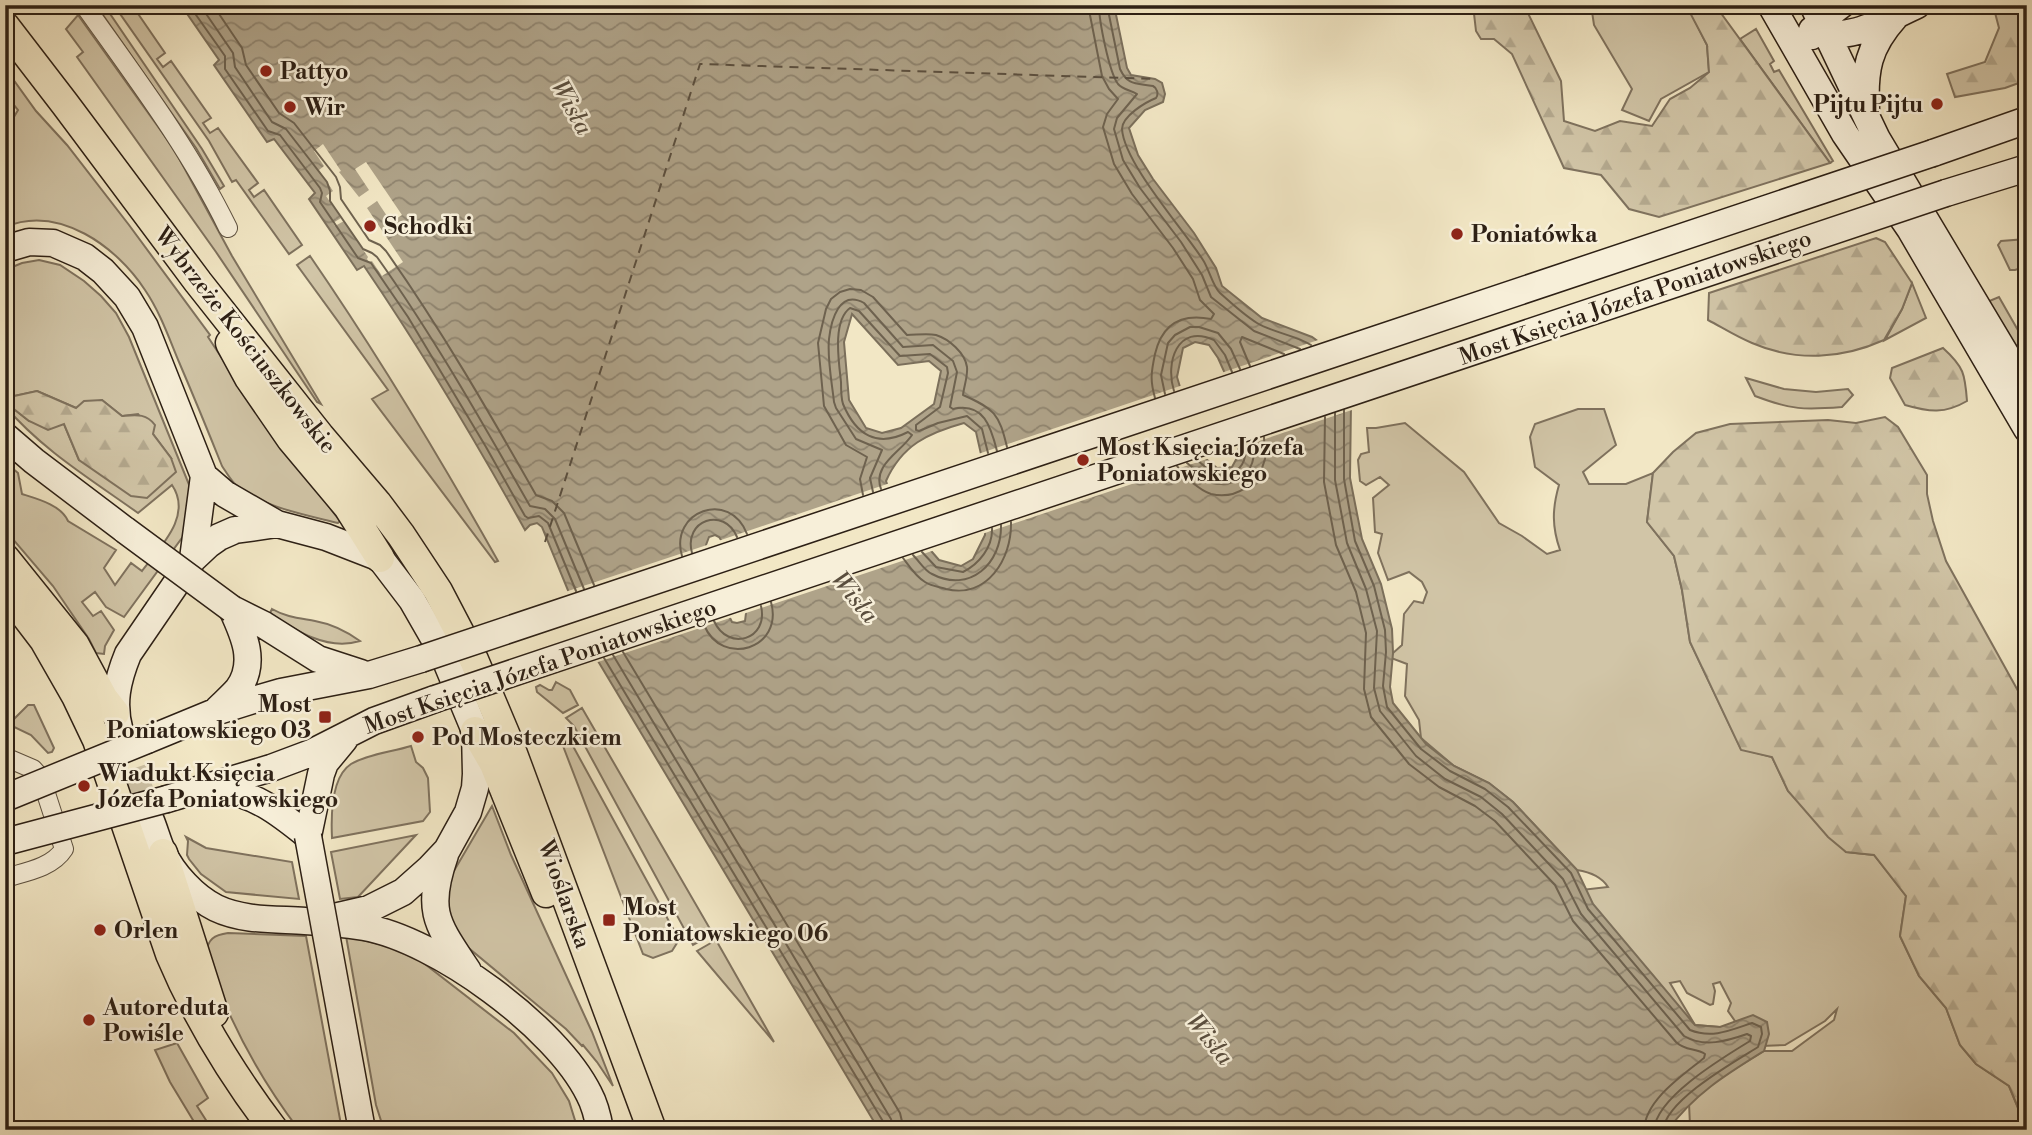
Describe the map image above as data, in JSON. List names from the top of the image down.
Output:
{
  "streets": {
    "main road": ["Most Księcia Józefa Poniatowskiego", "Wybrzeże Kościuszkowskie", "Wioślarska"]
  },
  "crossings": [
    ["Wybrzeże Kościuszkowskie", "Wioślarska"]
  ],
  "water": ["Wisła"],
  "places": {
    "other": [
      "Pattyo",
      "Pijtu Pijtu",
      "Wir",
      "Schodki",
      "Poniatówka",
      "Most Księcia Józefa Poniatowskiego",
      "Pod Mosteczkiem",
      "Wiadukt Księcia Józefa Poniatowskiego",
      "Orlen",
      "Autoreduta Powiśle"
    ],
    "transit": ["Most Poniatowskiego 03", "Most Poniatowskiego 06"]
  }
}
